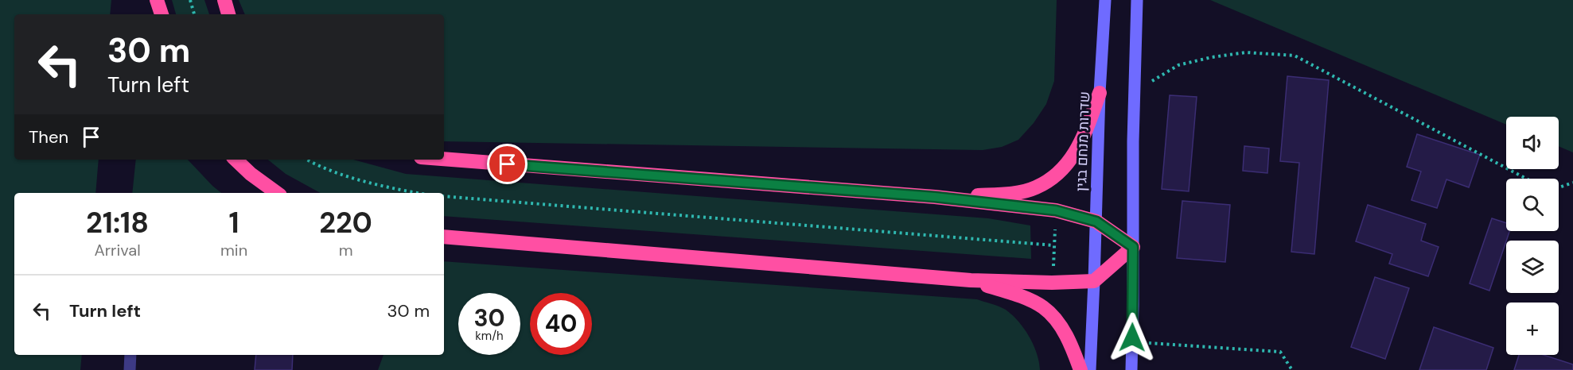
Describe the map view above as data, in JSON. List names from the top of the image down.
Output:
{
  "streets": {
    "main road": ["שדרות מנחם בגין"]
  },
  "page": {
    "turn": ["30 m", "Turn left"],
    "then": "Then",
    "map_buttons": "+",
    "eta": [
      "21:18",
      "Arrival",
      "1",
      "min",
      "220",
      "m"
    ],
    "list": [
      {
        "name": "Turn left",
        "value": "30 m"
      }
    ],
    "speed": "30 km/h",
    "limit": "40"
  }
}
